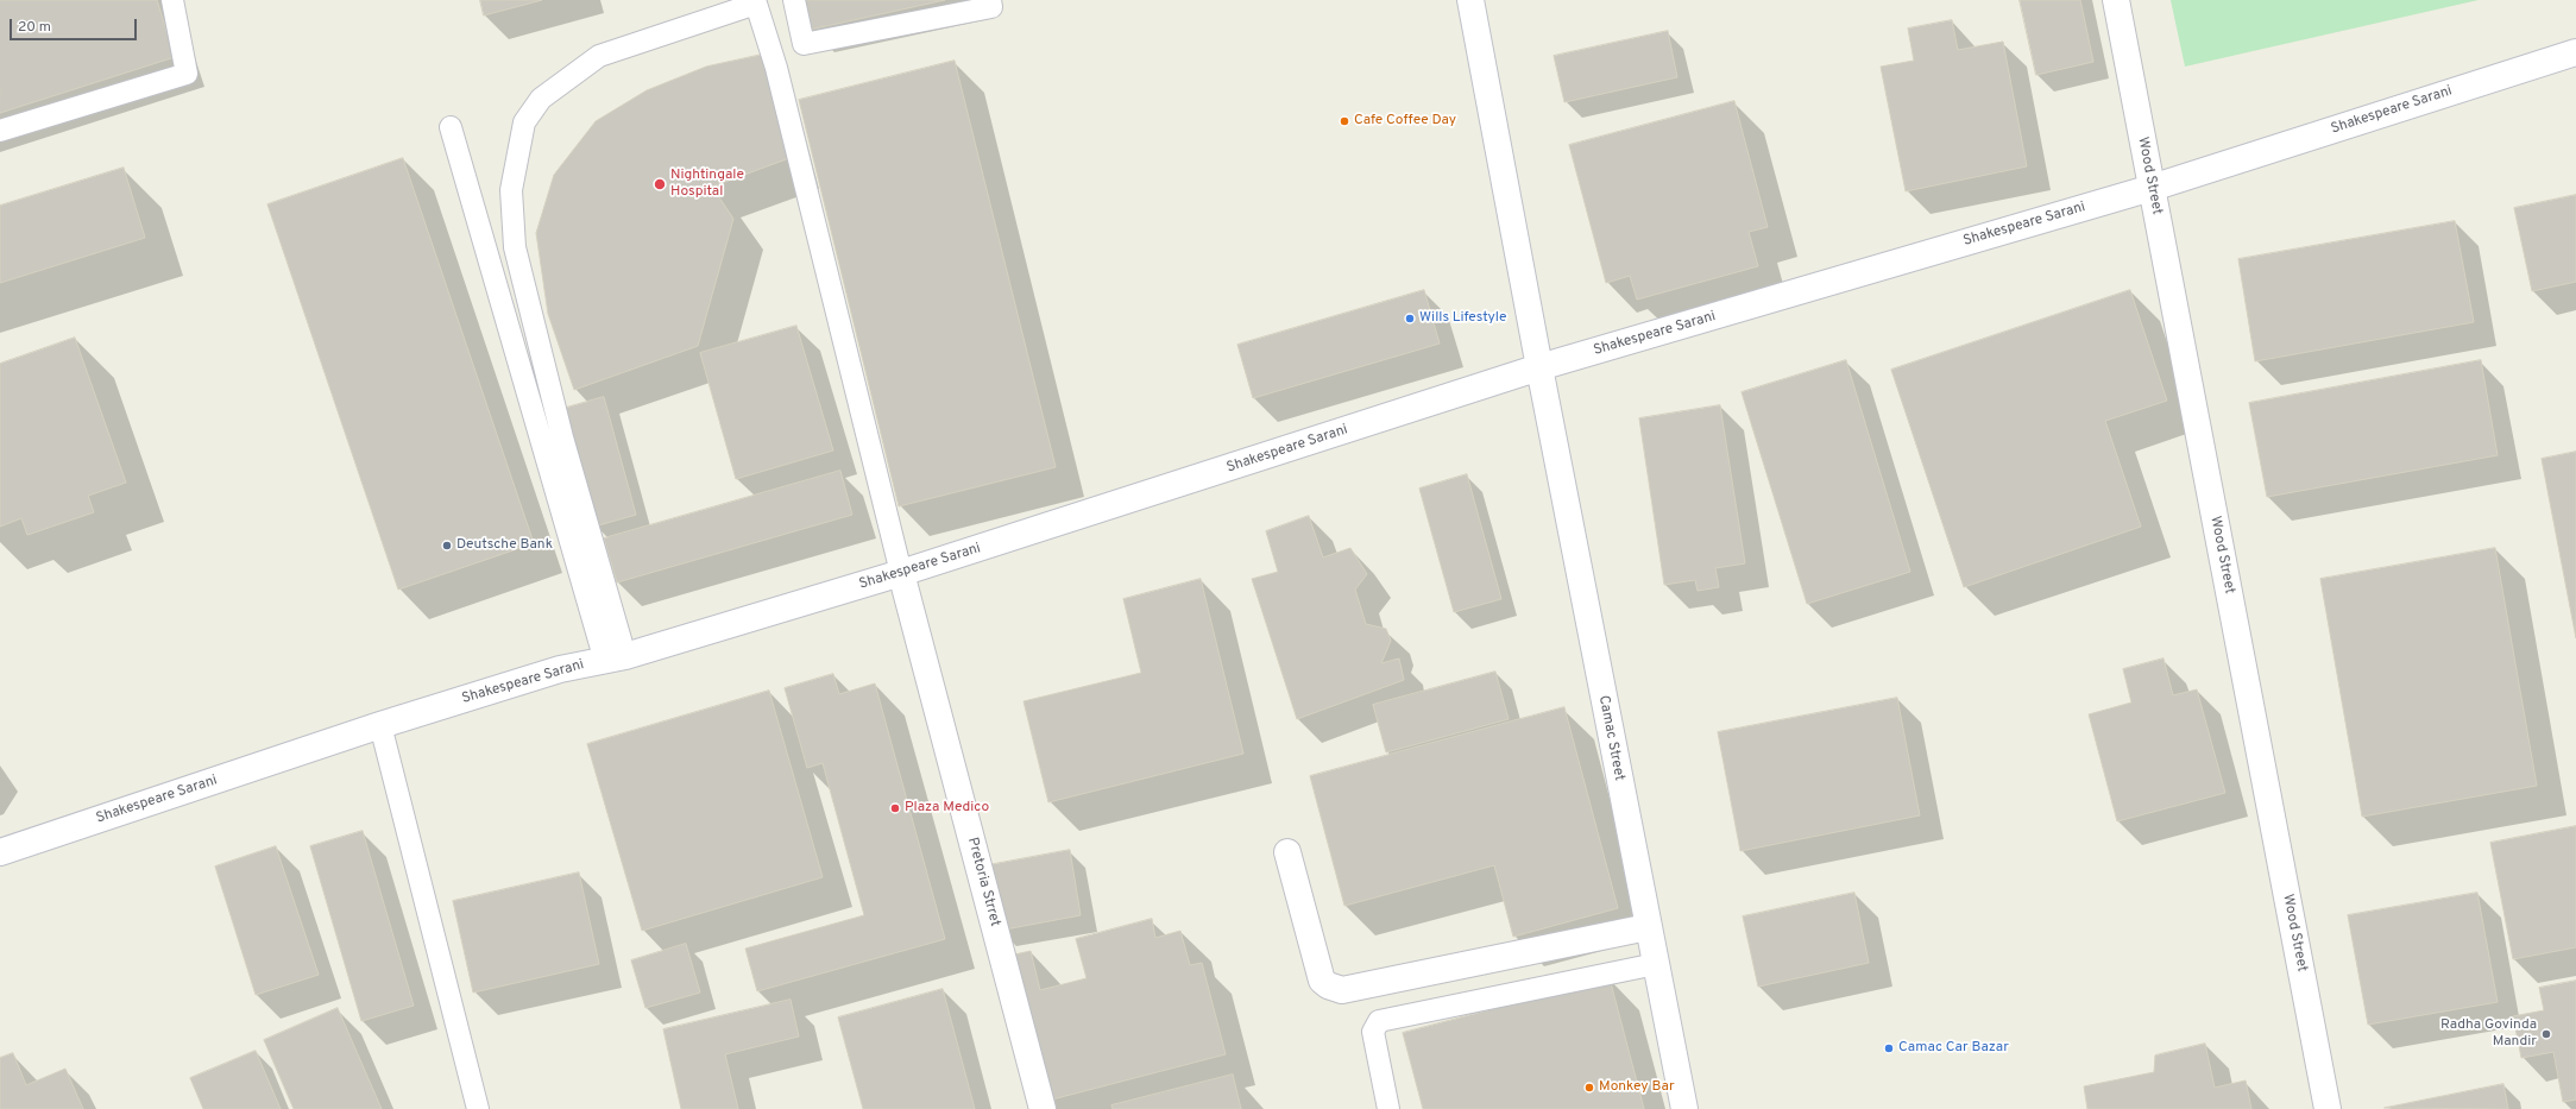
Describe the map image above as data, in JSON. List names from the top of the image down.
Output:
{
  "streets": {
    "main road": [
      "Shakespeare Sarani",
      "Wood Street",
      "Camac Street",
      "Pretoria Strret"
    ]
  },
  "crossings": [
    ["Shakespeare Sarani", "Wood Street"],
    ["Shakespeare Sarani", "Camac Street"],
    ["Shakespeare Sarani", "Pretoria Strret"]
  ],
  "places": [
    "Cafe Coffee Day",
    "Nightingale Hospital",
    "Wills Lifestyle",
    "Deutsche Bank",
    "Plaza Medico",
    "Radha Govinda Mandir",
    "Camac Car Bazar",
    "Monkey Bar"
  ],
  "scale_bar": "20 m"
}
